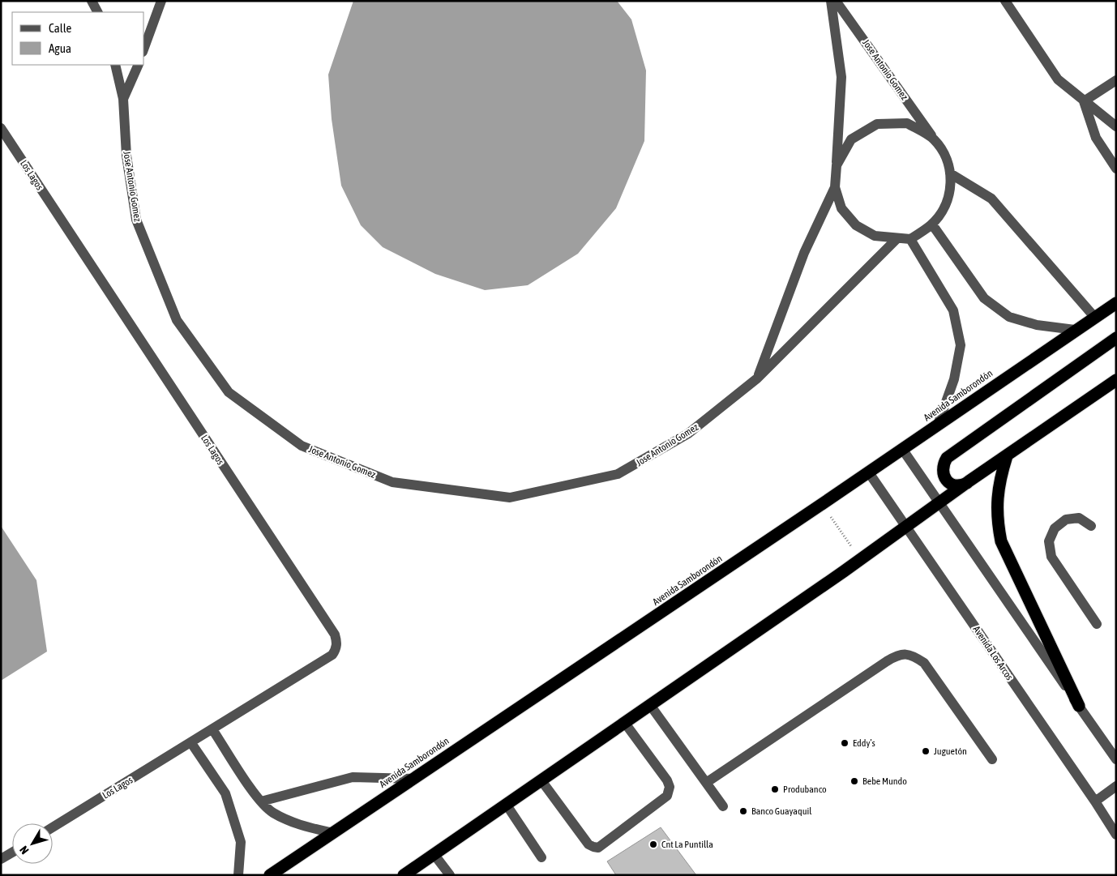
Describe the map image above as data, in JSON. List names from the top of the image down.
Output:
{
  "streets": {
    "highway": ["Avenida Samborondón"],
    "street": ["Jose Antonio Gomez", "Los Lagos", "Avenida Los Arcos"]
  },
  "crossings": [
    ["Avenida Samborondón", "Avenida Los Arcos"]
  ],
  "places": [
    "Eddy’s",
    "Juguetón",
    "Bebe Mundo",
    "Produbanco",
    "Banco Guayaquil",
    "Cnt La Puntilla"
  ],
  "legend": ["Calle", "Agua"],
  "north": "bottom left"
}
